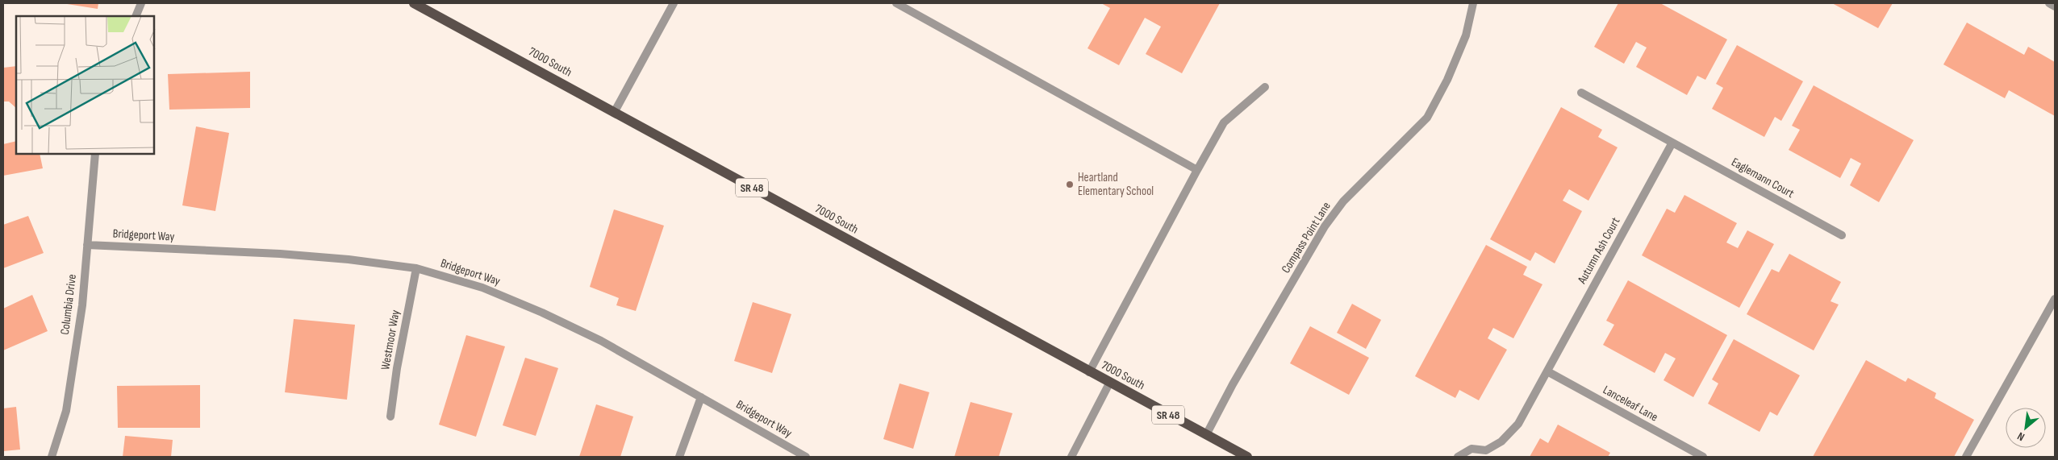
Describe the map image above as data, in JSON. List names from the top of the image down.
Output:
{
  "streets": {
    "main road": ["7000 South", "SR 48"],
    "street": [
      "Eaglemann Court",
      "Bridgeport Way",
      "Compass Point Lane",
      "Autumn Ash Court",
      "Columbia Drive",
      "Westmoor Way",
      "Lanceleaf Lane"
    ]
  },
  "crossings": [
    ["7000 South", "Compass Point Lane"],
    ["Eaglemann Court", "Autumn Ash Court"],
    ["Bridgeport Way", "Columbia Drive"],
    ["Bridgeport Way", "Westmoor Way"],
    ["Autumn Ash Court", "Lanceleaf Lane"]
  ],
  "places": ["Heartland Elementary School"],
  "north": "bottom left"
}
